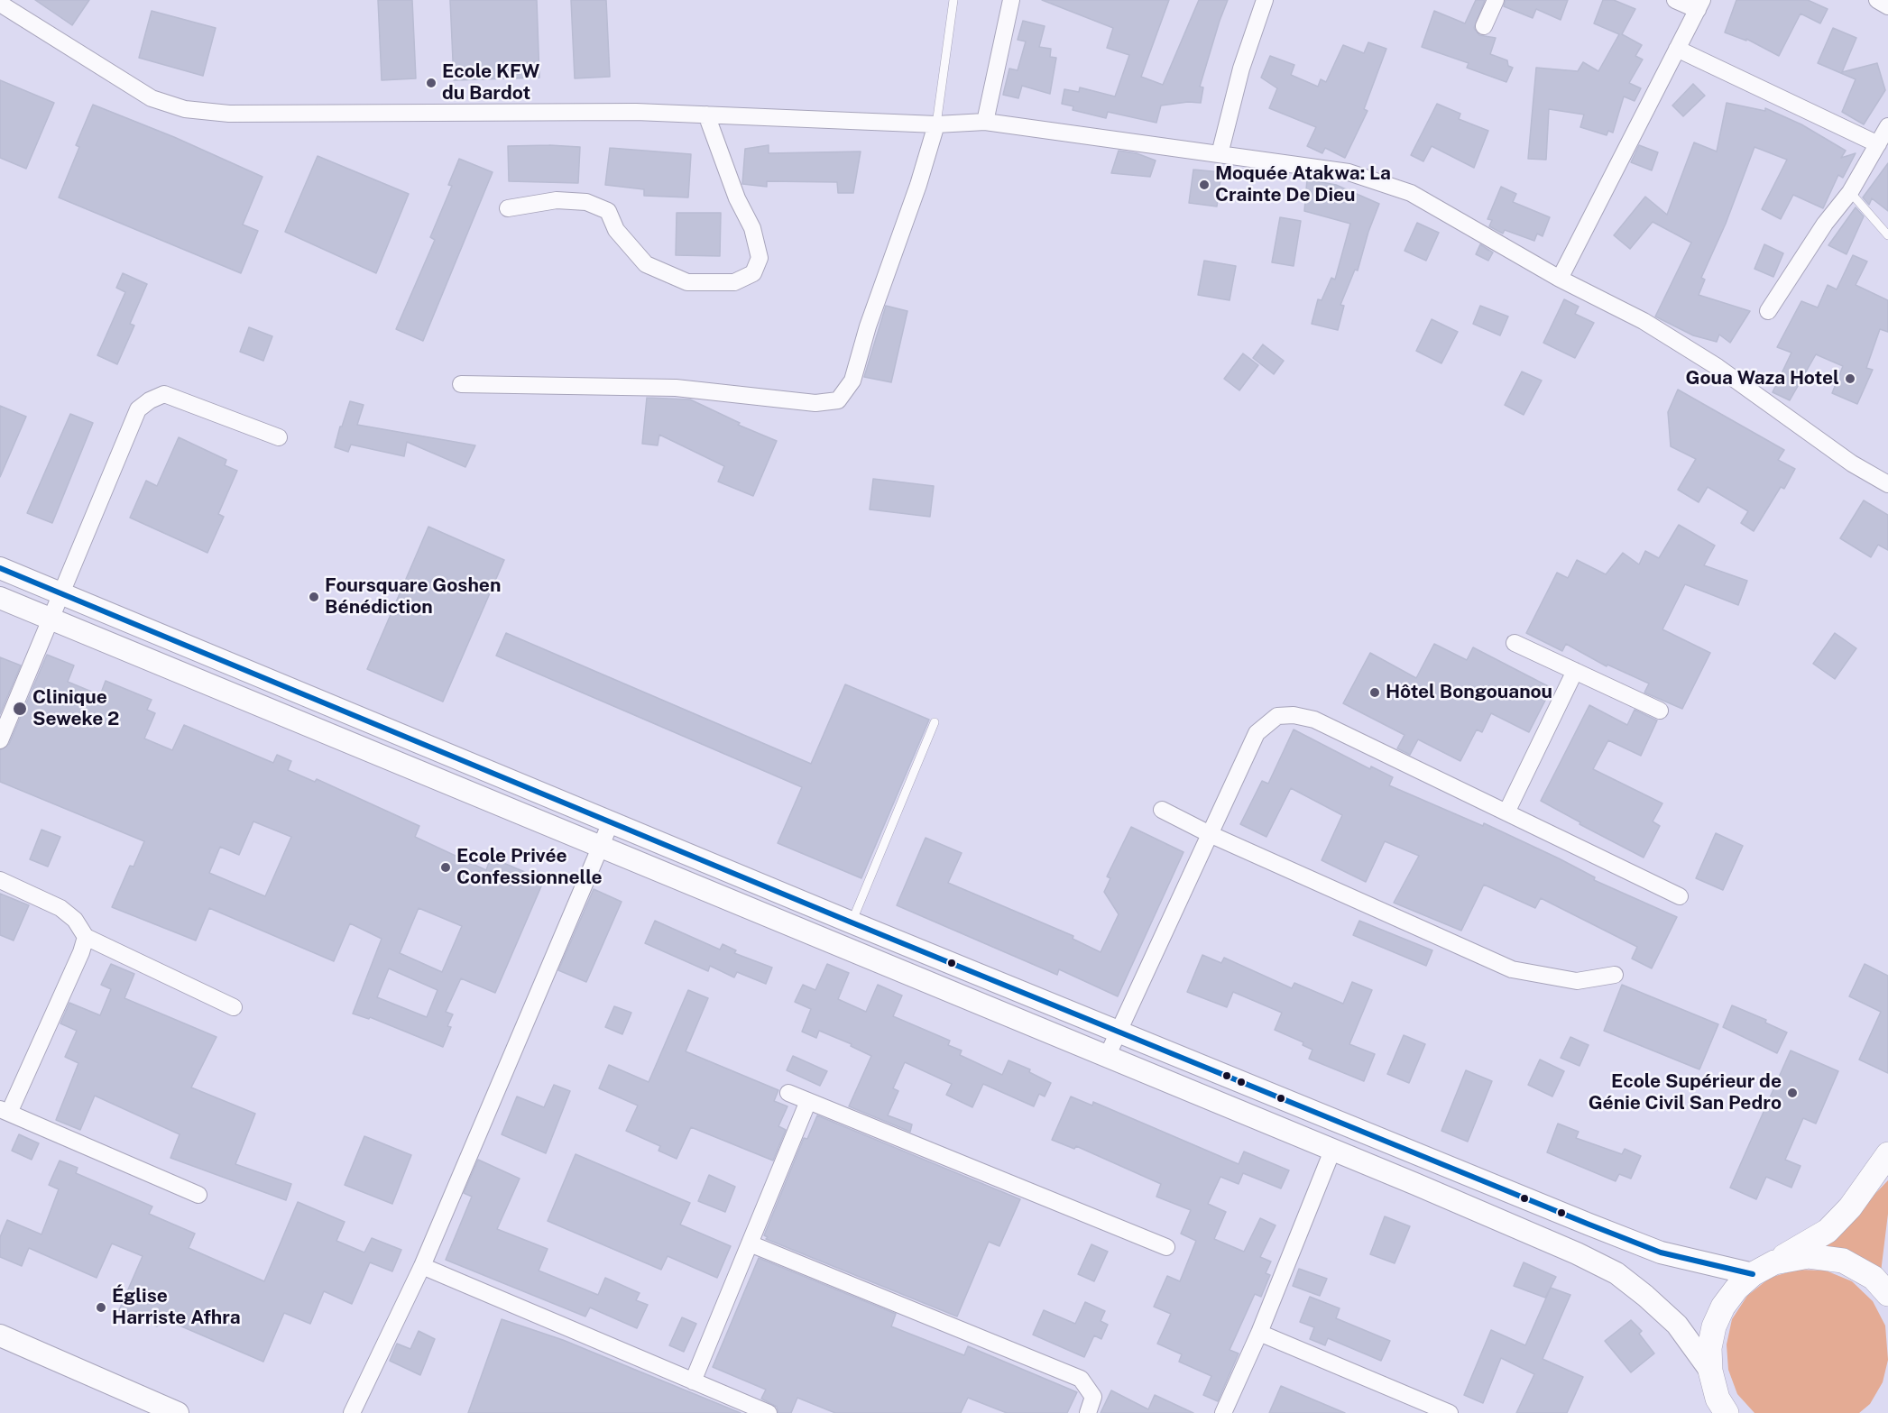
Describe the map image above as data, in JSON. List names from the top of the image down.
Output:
{
  "places": [
    "Ecole KFW du Bardot",
    "Moquée Atakwa: La Crainte De Dieu",
    "Goua Waza Hotel",
    "Foursquare Goshen Bénédiction",
    "Hôtel Bongouanou",
    "Clinique Seweke 2",
    "Ecole Privée Confessionnelle",
    "Ecole Supérieur de Génie Civil San Pedro",
    "Église Harriste Afhra"
  ]
}
